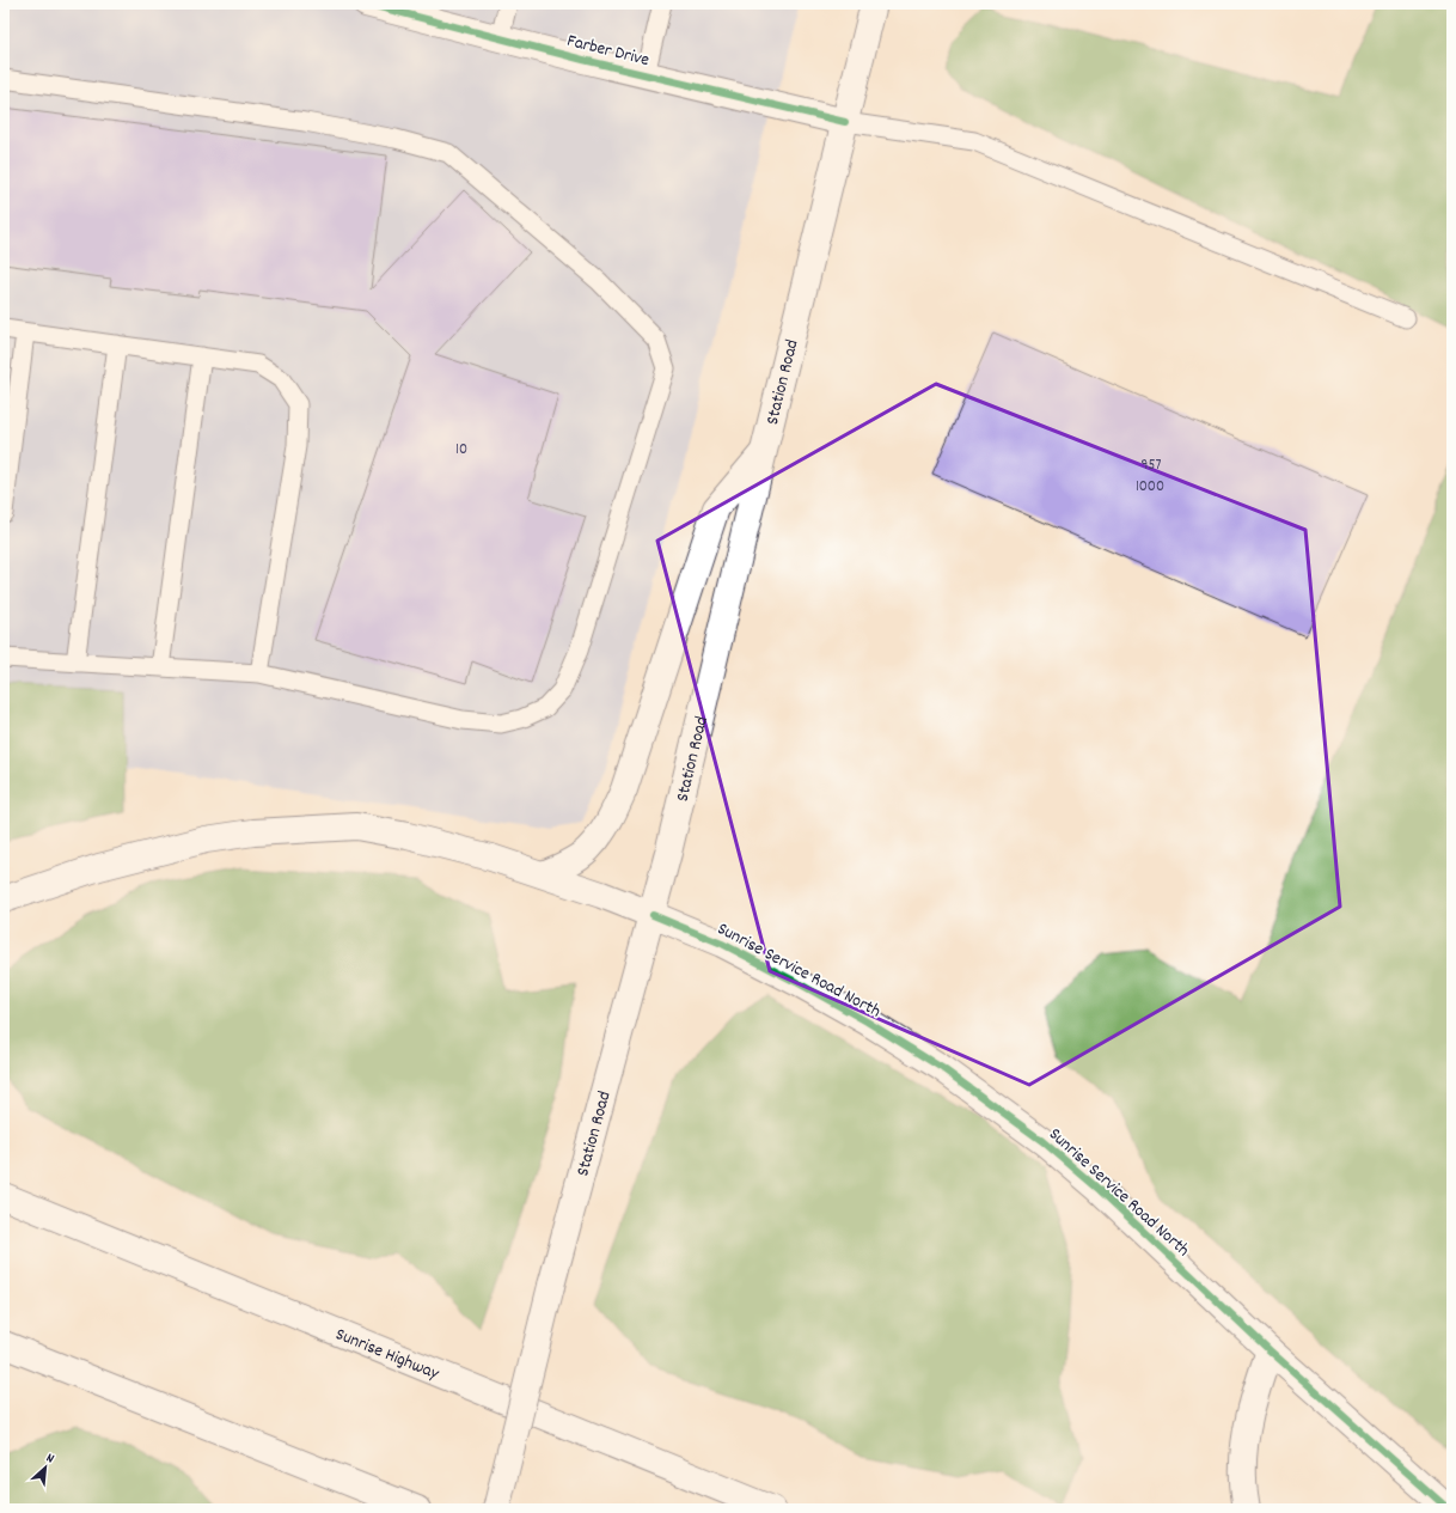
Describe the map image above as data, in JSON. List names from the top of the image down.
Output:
{
  "streets": {
    "main road": [
      "Farber Drive",
      "Station Road",
      "Sunrise Service Road North",
      "Sunrise Highway"
    ]
  },
  "crossings": [
    ["Farber Drive", "Station Road"],
    ["Station Road", "Sunrise Service Road North"]
  ],
  "house_numbers": ["10", "957", "1000"],
  "north": "top right"
}
